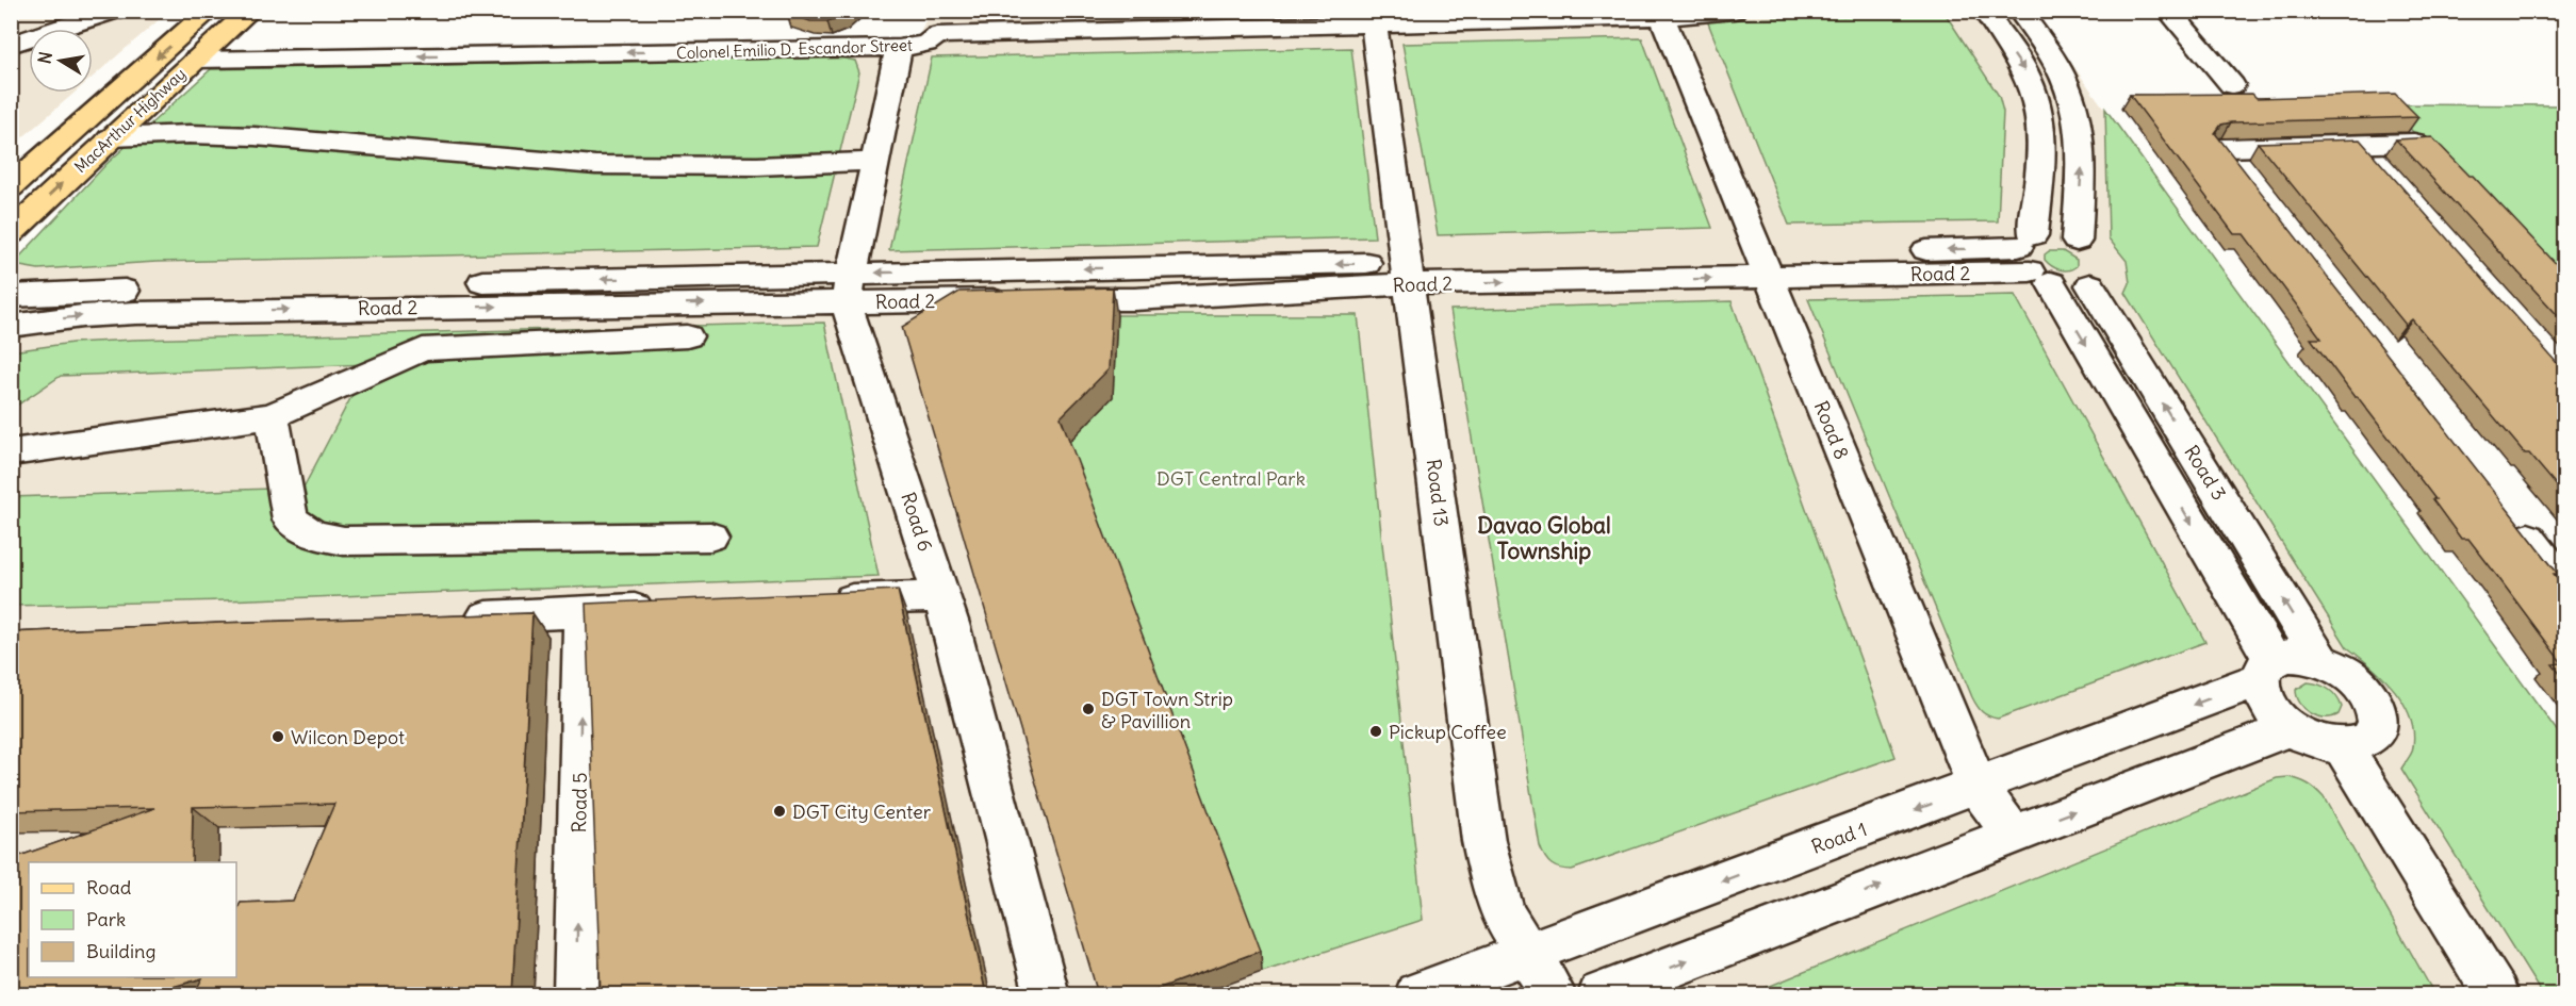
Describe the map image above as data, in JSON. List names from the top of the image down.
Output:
{
  "streets": {
    "main road": ["MacArthur Highway"],
    "street": [
      "Colonel Emilio D. Escandor Street",
      "Road 2",
      "Road 8",
      "Road 3",
      "Road 13",
      "Road 6",
      "Road 5",
      "Road 1"
    ]
  },
  "crossings": [
    ["Colonel Emilio D. Escandor Street", "MacArthur Highway"],
    ["Colonel Emilio D. Escandor Street", "Road 8"],
    ["Colonel Emilio D. Escandor Street", "Road 13"],
    ["Road 2", "Road 8"],
    ["Road 2", "Road 3"],
    ["Road 2", "Road 13"],
    ["Road 2", "Road 6"],
    ["Road 8", "Road 1"],
    ["Road 3", "Road 1"],
    ["Road 13", "Road 1"]
  ],
  "one_way": ["Road 5"],
  "districts": ["Davao Global Township"],
  "parks": ["DGT Central Park"],
  "places": [
    "DGT Town Strip & Pavillion",
    "Pickup Coffee",
    "Wilcon Depot",
    "DGT City Center"
  ],
  "legend": ["Road", "Park", "Building"],
  "north": "left"
}
